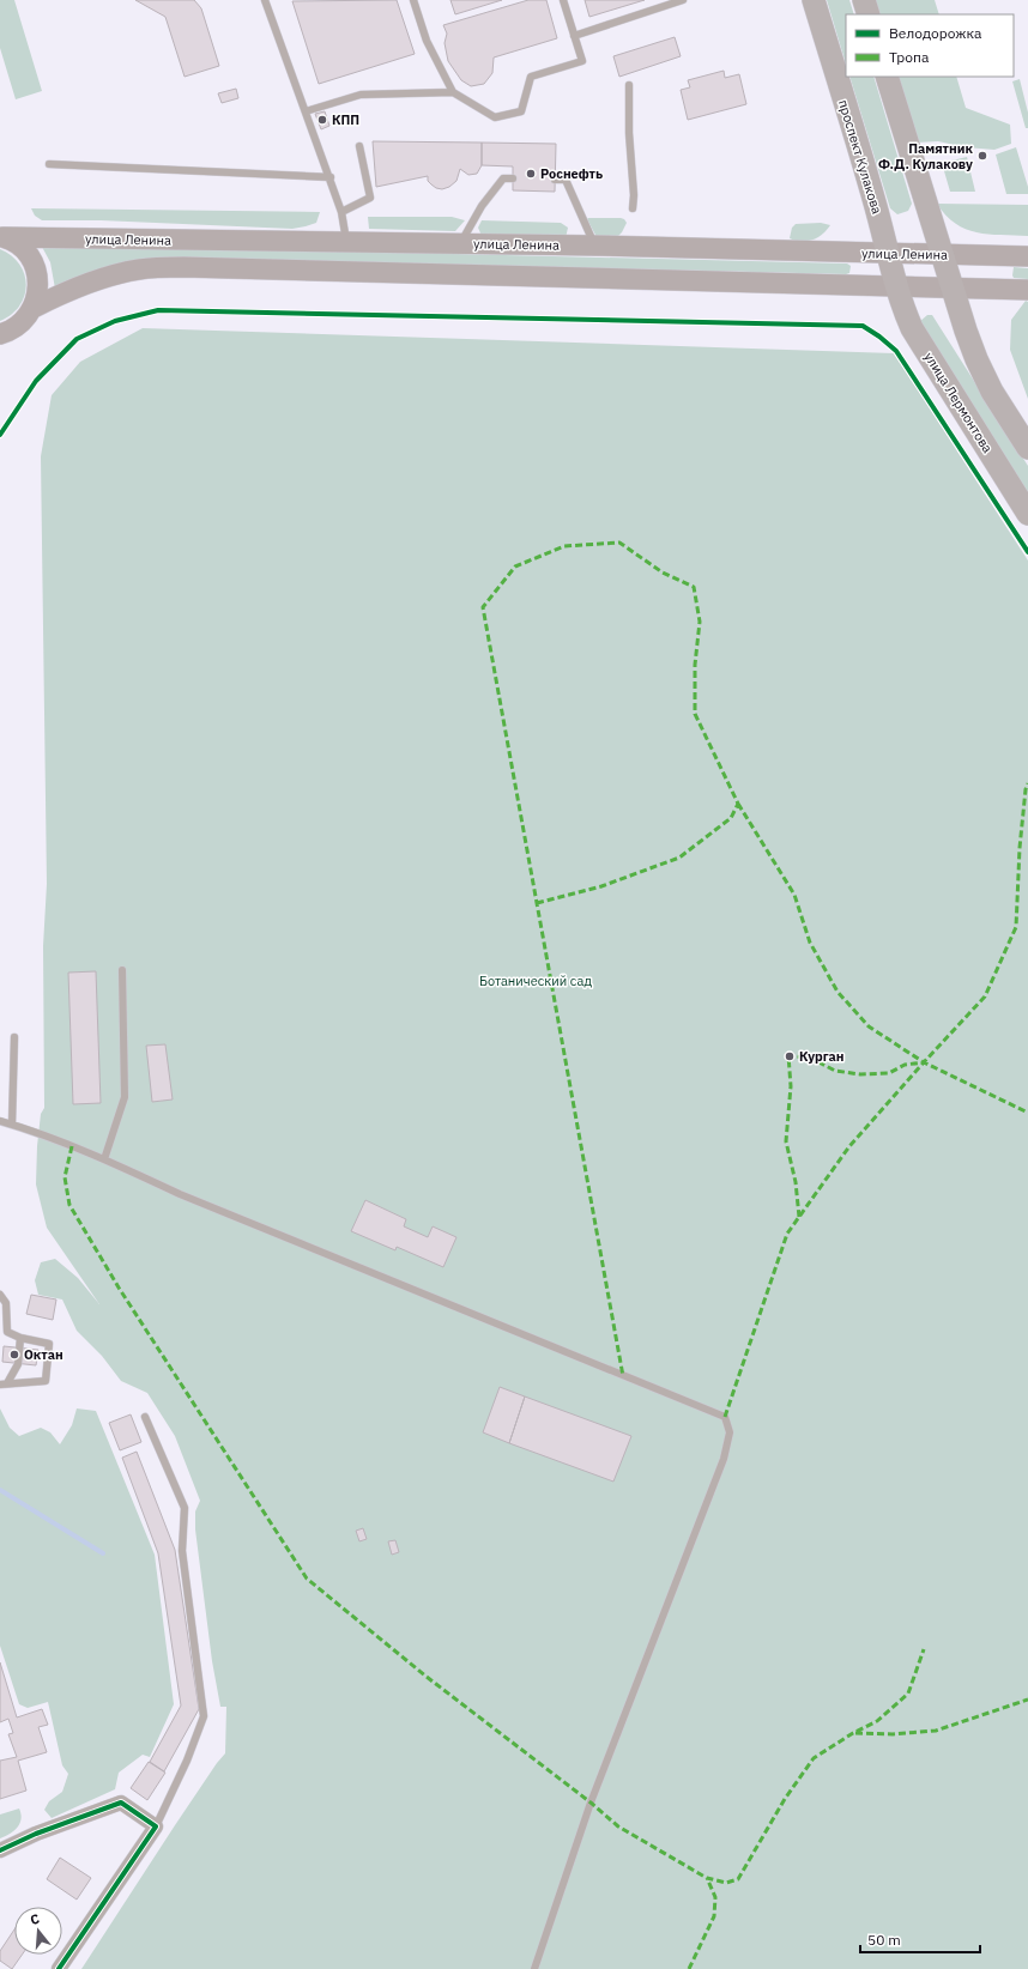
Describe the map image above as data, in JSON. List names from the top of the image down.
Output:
{
  "streets": {
    "main road": ["проспект Кулакова", "улица Ленина", "улица Лермонтова"]
  },
  "crossings": [
    ["проспект Кулакова", "улица Ленина"],
    ["проспект Кулакова", "улица Лермонтова"],
    ["улица Ленина", "улица Лермонтова"]
  ],
  "parks": ["Ботанический сад"],
  "places": [
    "КПП",
    "Памятник Ф.Д. Кулакову",
    "Роснефть",
    "Курган",
    "Октан"
  ],
  "legend": ["Велодорожка", "Тропа"],
  "scale_bar": "50 m",
  "north": "top"
}
